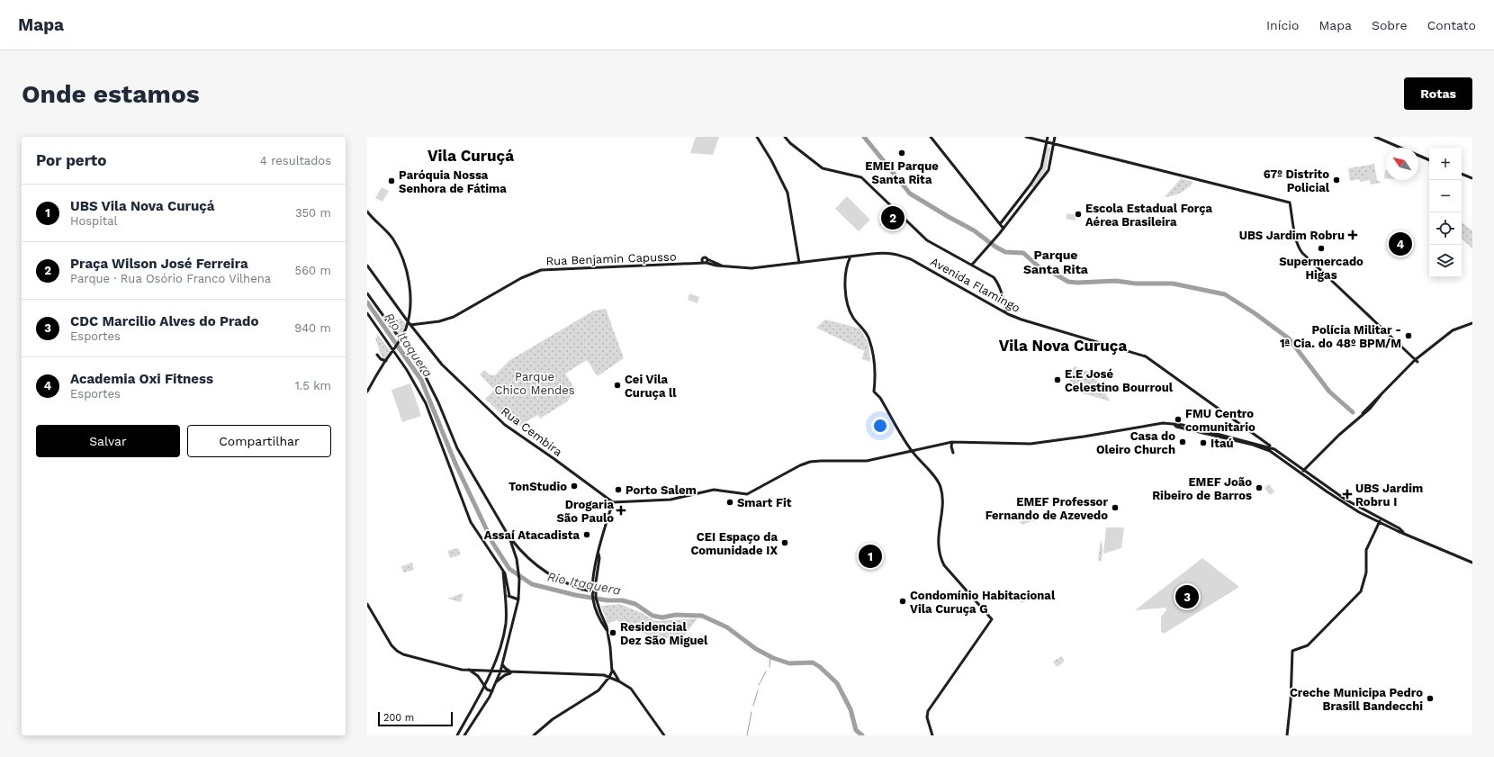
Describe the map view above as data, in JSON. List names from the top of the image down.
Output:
{
  "streets": {
    "street": ["Rua Benjamin Capusso", "Avenida Flamingo", "Rua Cembira"]
  },
  "crossings": [
    ["Rua Benjamin Capusso", "Avenida Flamingo"],
    ["Rua Benjamin Capusso", "Rua Cembira"]
  ],
  "districts": ["Vila Curuçá", "Parque Santa Rita", "Vila Nova Curuça"],
  "water": ["Rio Itaquera"],
  "parks": ["Parque Chico Mendes"],
  "places": {
    "other": [
      "EMEI Parque Santa Rita",
      "67º Distrito Policial",
      "Paróquia Nossa Senhora de Fátima",
      "Escola Estadual Força Aérea Brasileira",
      "Supermercado Higas",
      "Polícia Militar - 1ª Cia. do 48º BPM/M",
      "E.E José Celestino Bourroul",
      "Cei Vila Curuça ll",
      "FMU Centro comunitario",
      "Casa do Oleiro Church",
      "Itaú",
      "TonStudio",
      "EMEF João Ribeiro de Barros",
      "Porto Salem",
      "Smart Fit",
      "EMEF Professor Fernando de Azevedo",
      "Assaí Atacadista",
      "CEI Espaço da Comunidade IX",
      "Condomínio Habitacional Vila Curuça G",
      "Residencial Dez São Miguel",
      "Creche Municipa Pedro Brasill Bandecchi"
    ],
    "health": ["UBS Jardim Robru", "UBS Jardim Robru I", "Drogaria São Paulo"]
  },
  "scale_bar": "200 m",
  "north": "top left",
  "page": {
    "header": "Mapa",
    "nav": [
      "Início",
      "Mapa",
      "Sobre",
      "Contato"
    ],
    "buttons": [
      "Rotas",
      ["Salvar", "Compartilhar"]
    ],
    "title": "Onde estamos",
    "heading": ["Por perto", "4 resultados"],
    "map_buttons": ["+", "−"],
    "list": [
      {
        "mark": "1",
        "name": "UBS Vila Nova Curuçá",
        "note": "Hospital",
        "value": "350 m"
      },
      {
        "mark": "2",
        "name": "Praça Wilson José Ferreira",
        "note": "Parque · Rua Osório Franco Vilhena",
        "value": "560 m"
      },
      {
        "mark": "3",
        "name": "CDC Marcilio Alves do Prado",
        "note": "Esportes",
        "value": "940 m"
      },
      {
        "mark": "4",
        "name": "Academia Oxi Fitness",
        "note": "Esportes",
        "value": "1.5 km"
      }
    ],
    "pins": [
      "2",
      "4",
      "1",
      "3"
    ],
    "scale": "200 m"
  }
}
